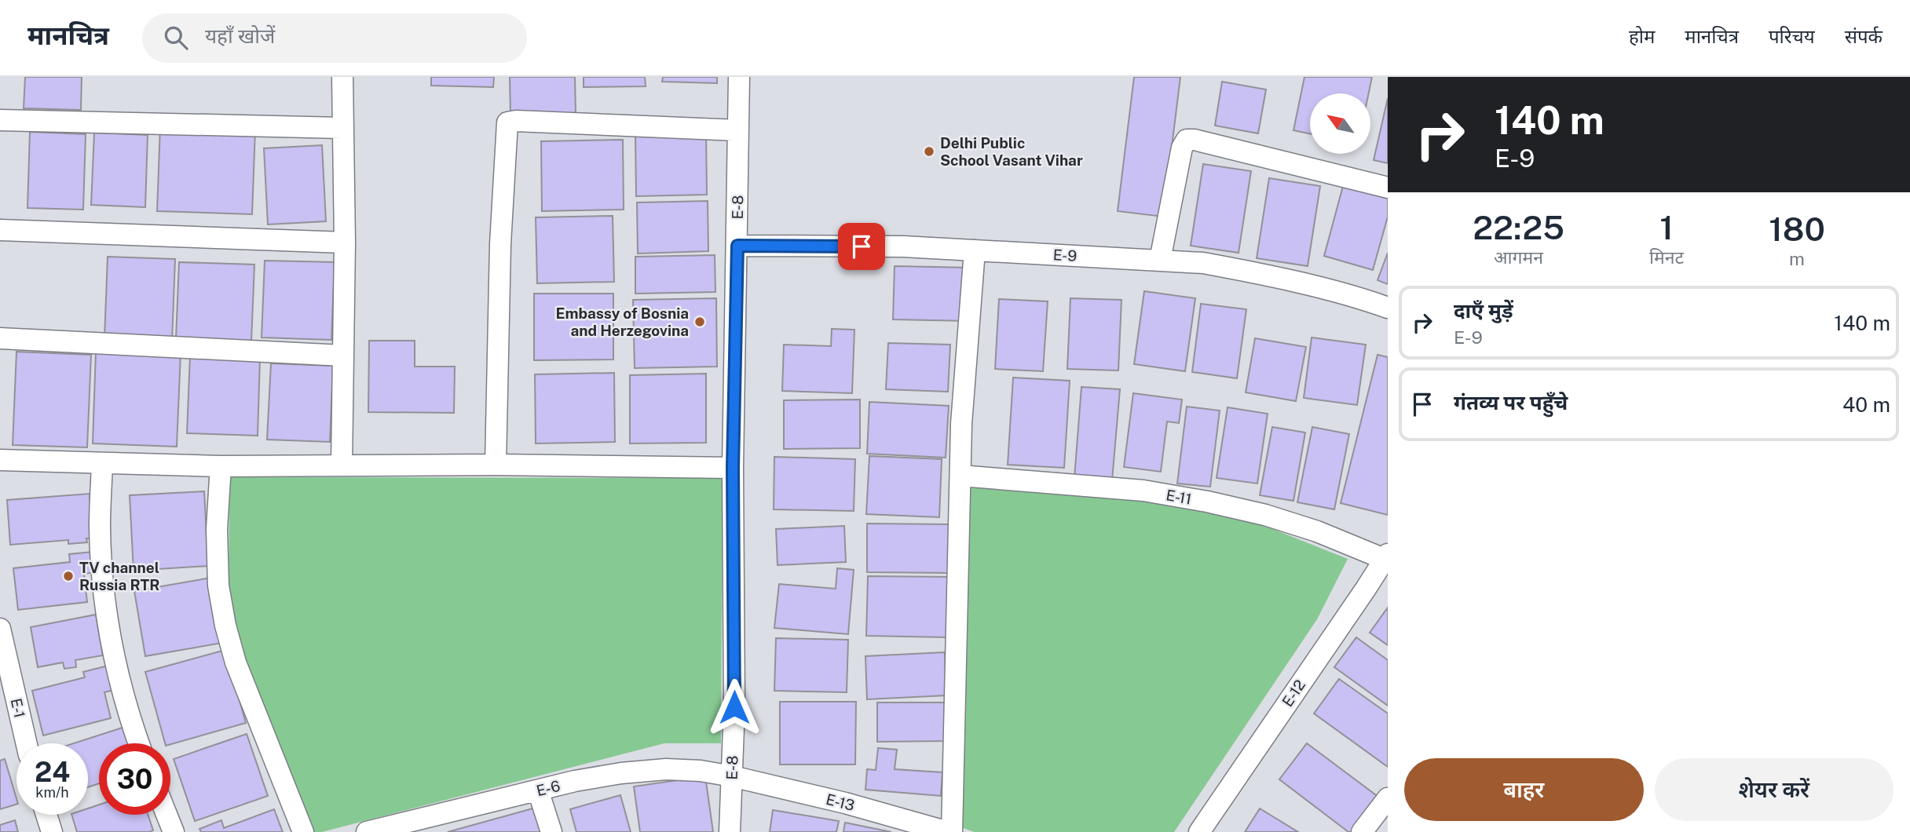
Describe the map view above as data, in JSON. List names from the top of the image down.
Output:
{
  "streets": {
    "street": [
      "E-8",
      "E-9",
      "E-11",
      "E-12",
      "E-1",
      "E-6",
      "E-13"
    ]
  },
  "crossings": [
    ["E-8", "E-9"],
    ["E-8", "E-6"],
    ["E-8", "E-13"],
    ["E-11", "E-12"],
    ["E-6", "E-13"]
  ],
  "places": ["Delhi Public School Vasant Vihar", "Embassy of Bosnia and Herzegovina", "TV channel Russia RTR"],
  "north": "top left",
  "page": {
    "header": "मानचित्र",
    "search": "यहाँ खोजें",
    "nav": [
      "होम",
      "मानचित्र",
      "परिचय",
      "संपर्क"
    ],
    "turn": ["140 m", "E-9"],
    "eta": [
      "22:25",
      "आगमन",
      "1",
      "मिनट",
      "180",
      "m"
    ],
    "list": [
      {
        "name": "दाएँ मुड़ें",
        "note": "E-9",
        "value": "140 m"
      },
      {
        "name": "गंतव्य पर पहुँचे",
        "value": "40 m"
      }
    ],
    "speed": "24 km/h",
    "limit": "30",
    "buttons": ["बाहर", "शेयर करें"]
  }
}
